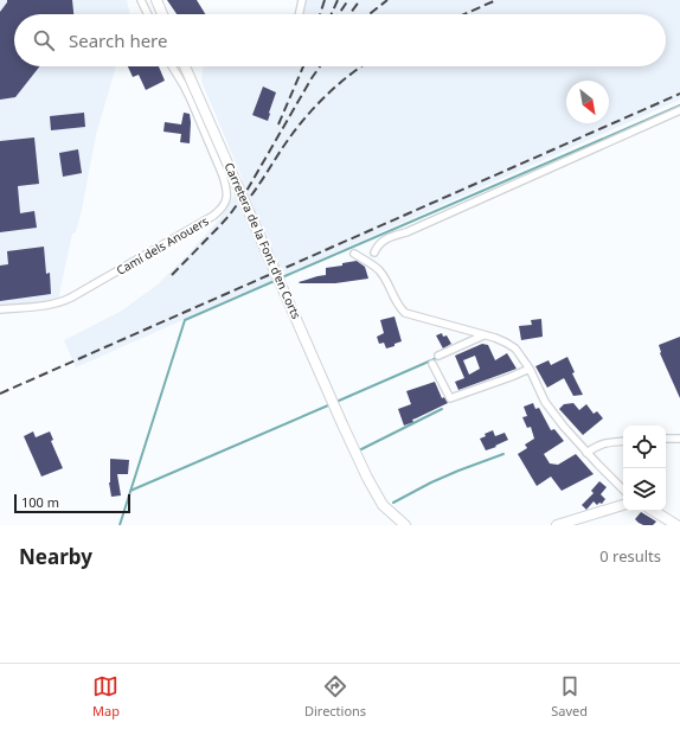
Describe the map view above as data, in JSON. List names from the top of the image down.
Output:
{
  "streets": {
    "street": ["Carretera de la Font d'en Corts", "Camí dels Anouers"]
  },
  "scale_bar": "100 m",
  "north": "bottom right",
  "page": {
    "search": "Search here",
    "scale": "100 m",
    "heading": ["Nearby", "0 results"],
    "nav": ["Map", "Directions", "Saved"]
  }
}
